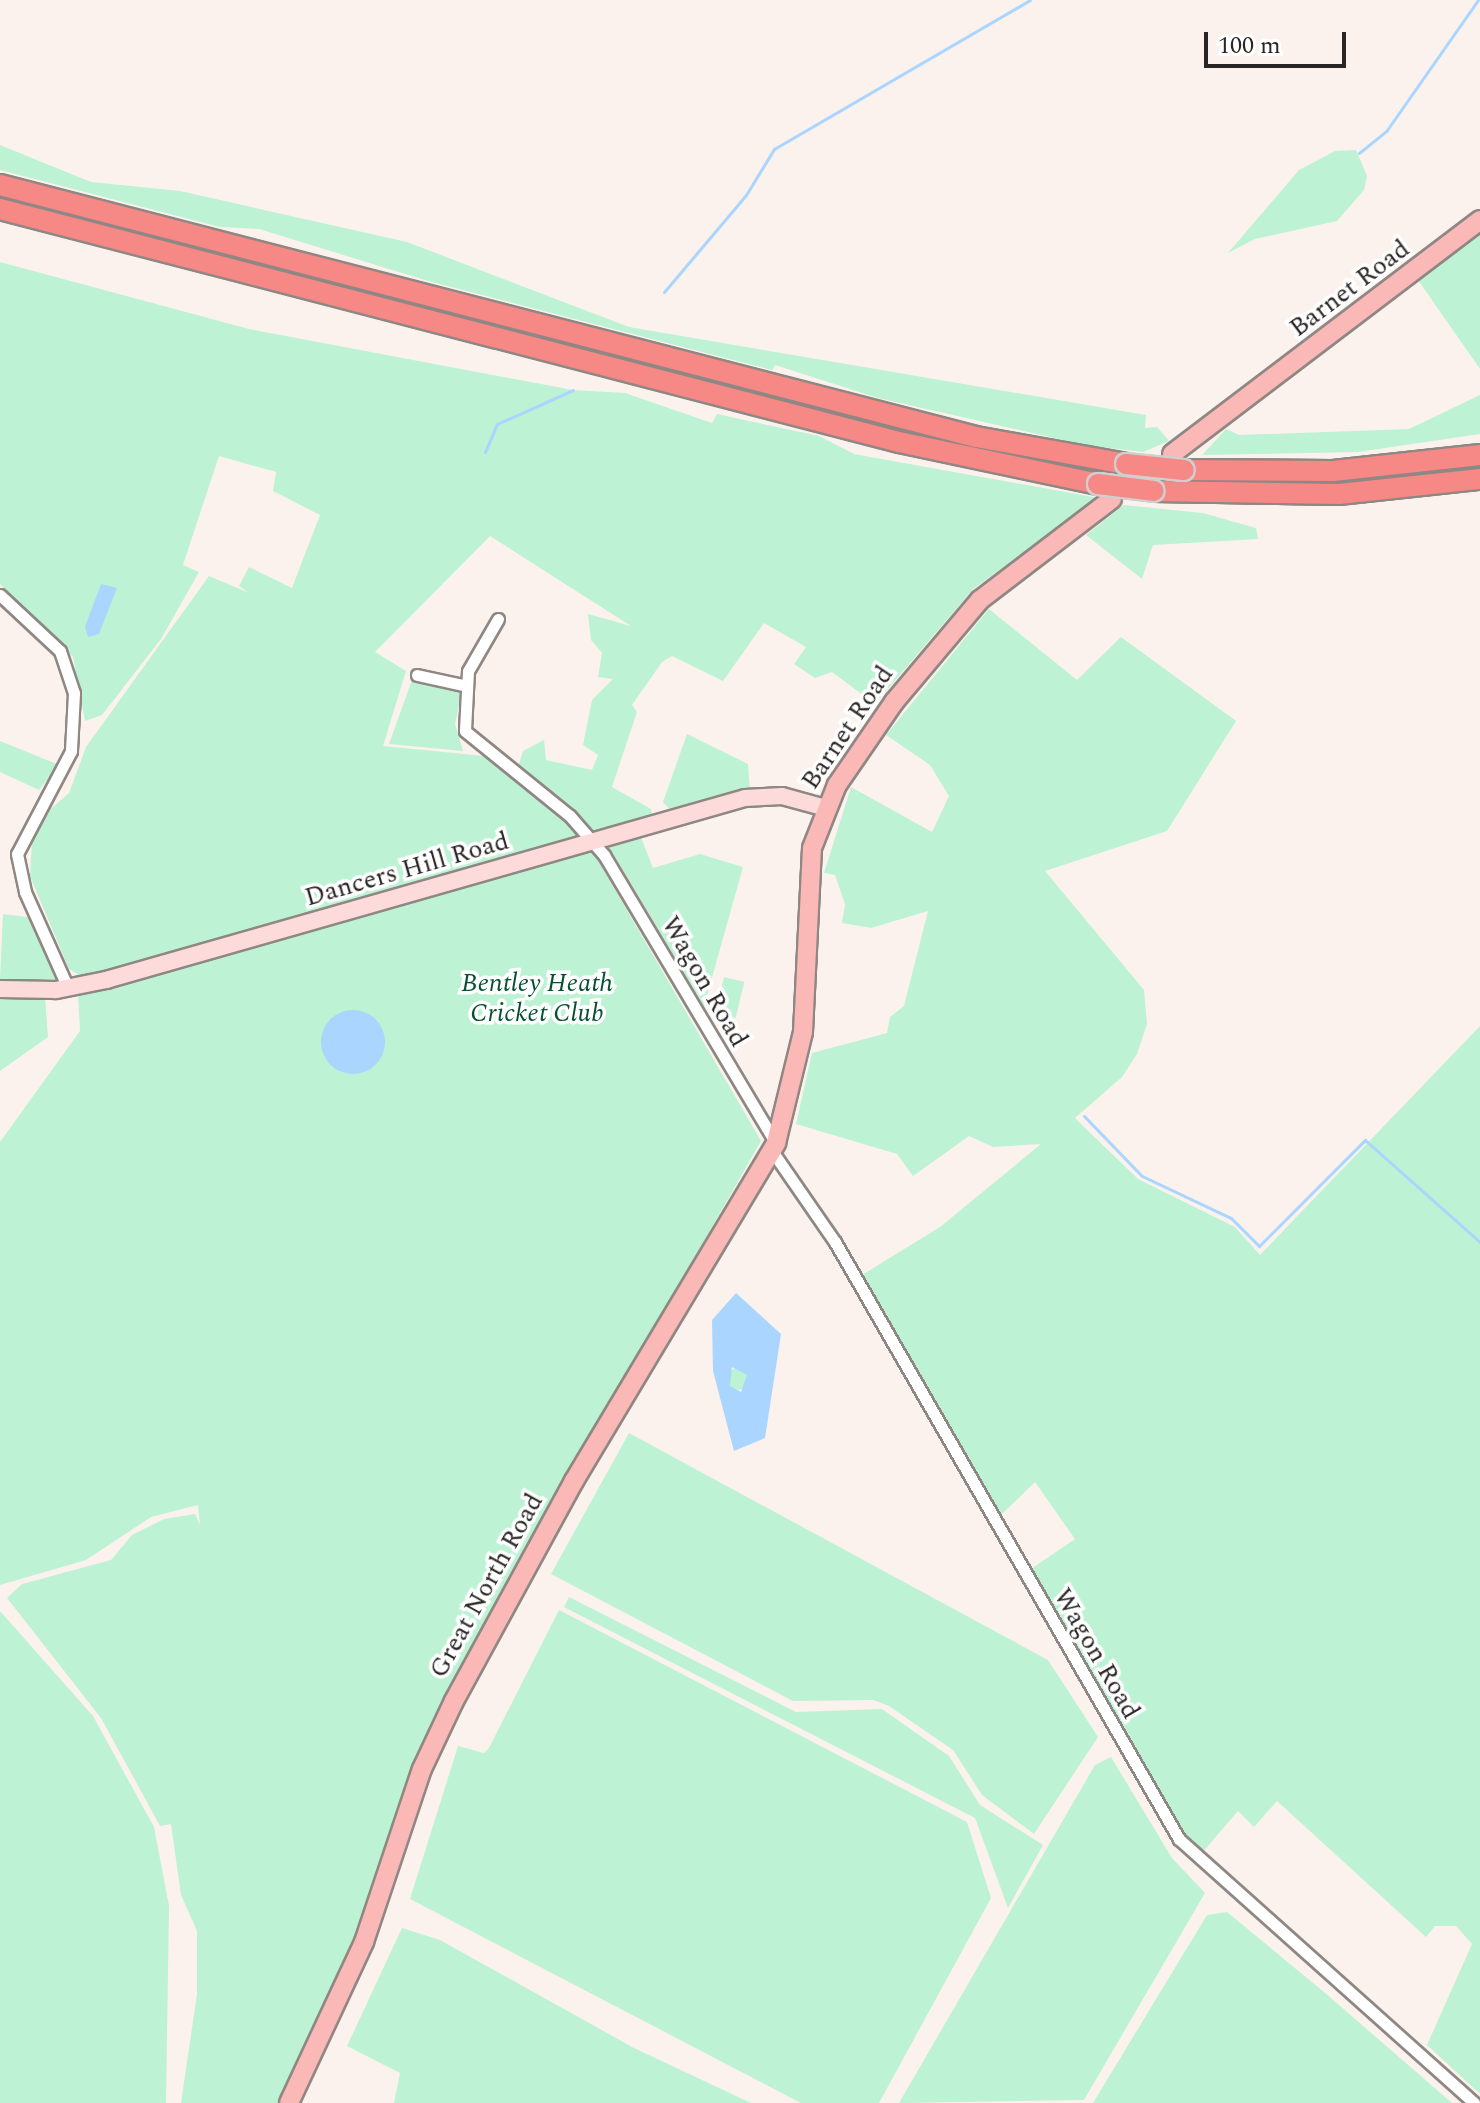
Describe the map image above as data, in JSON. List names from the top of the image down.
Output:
{
  "streets": {
    "main road": ["Barnet Road", "Great North Road"],
    "street": ["Dancers Hill Road", "Wagon Road"]
  },
  "crossings": [
    ["Barnet Road", "Dancers Hill Road"],
    ["Barnet Road", "Great North Road"],
    ["Dancers Hill Road", "Wagon Road"],
    ["Wagon Road", "Great North Road"]
  ],
  "parks": ["Bentley Heath Cricket Club"],
  "scale_bar": "100 m"
}
